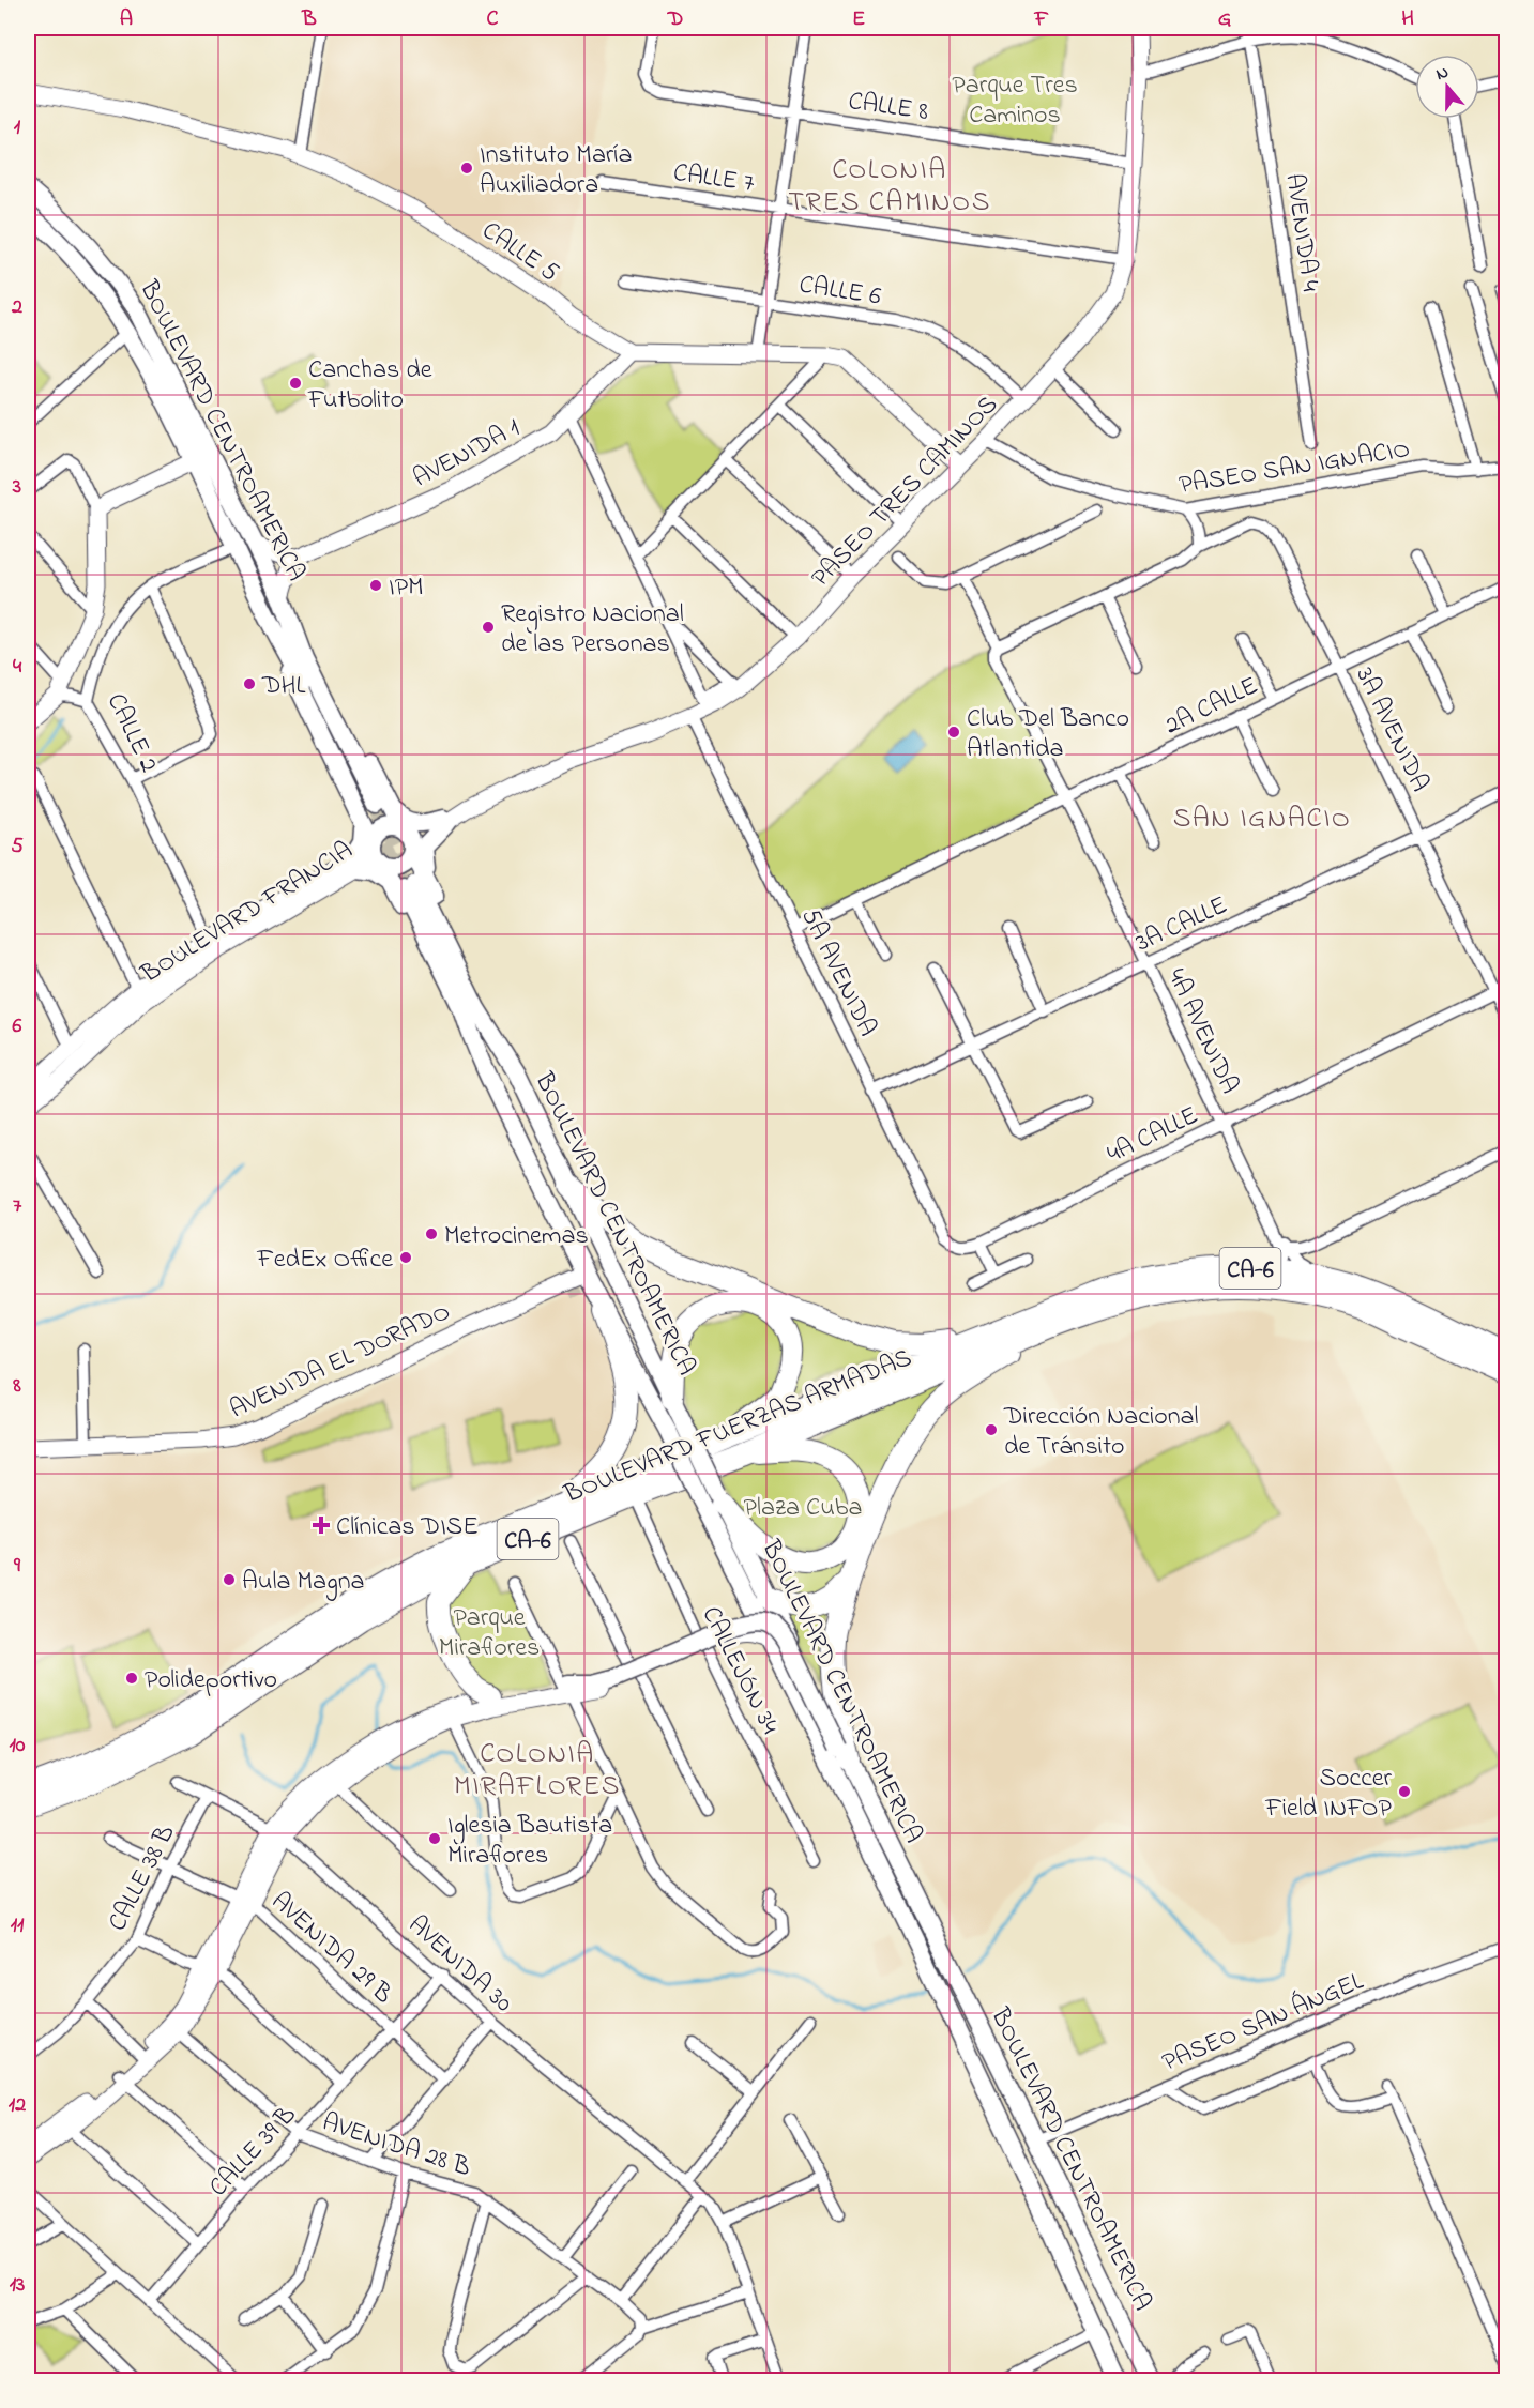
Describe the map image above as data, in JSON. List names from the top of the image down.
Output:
{
  "streets": {
    "highway": ["CA-6", "BOULEVARD FUERZAS ARMADAS"],
    "main road": ["BOULEVARD CENTROAMERICA"],
    "street": [
      "CALLE 8",
      "CALLE 7",
      "AVENIDA 4",
      "CALLE 5",
      "CALLE 6",
      "AVENIDA 1",
      "PASEO SAN IGNACIO",
      "PASEO TRES CAMINOS",
      "2A CALLE",
      "3A AVENIDA",
      "CALLE 2",
      "BOULEVARD FRANCIA",
      "3A CALLE",
      "5A AVENIDA",
      "4A AVENIDA",
      "4A CALLE",
      "AVENIDA EL DORADO",
      "CALLEJÓN 34",
      "CALLE 38 B",
      "AVENIDA 29 B",
      "AVENIDA 30",
      "PASEO SAN ÁNGEL",
      "AVENIDA 28 B",
      "CALLE 39 B"
    ]
  },
  "crossings": [
    ["CALLE 8", "PASEO TRES CAMINOS"],
    ["CALLE 7", "PASEO TRES CAMINOS"],
    ["CALLE 5", "AVENIDA 1"],
    ["CALLE 6", "PASEO TRES CAMINOS"],
    ["BOULEVARD CENTROAMERICA", "PASEO TRES CAMINOS"],
    ["BOULEVARD CENTROAMERICA", "CALLE 2"],
    ["BOULEVARD CENTROAMERICA", "BOULEVARD FRANCIA"],
    ["BOULEVARD CENTROAMERICA", "AVENIDA EL DORADO"],
    ["BOULEVARD CENTROAMERICA", "PASEO SAN ÁNGEL"],
    ["PASEO SAN IGNACIO", "PASEO TRES CAMINOS"],
    ["PASEO TRES CAMINOS", "5A AVENIDA"],
    ["2A CALLE", "3A AVENIDA"],
    ["2A CALLE", "5A AVENIDA"],
    ["2A CALLE", "4A AVENIDA"],
    ["3A AVENIDA", "3A CALLE"],
    ["3A AVENIDA", "4A CALLE"],
    ["CALLE 2", "BOULEVARD FRANCIA"],
    ["3A CALLE", "5A AVENIDA"],
    ["3A CALLE", "4A AVENIDA"],
    ["5A AVENIDA", "4A CALLE"],
    ["4A AVENIDA", "4A CALLE"],
    ["4A AVENIDA", "BOULEVARD FUERZAS ARMADAS"],
    ["BOULEVARD FUERZAS ARMADAS", "CALLEJÓN 34"],
    ["CALLE 38 B", "AVENIDA 29 B"],
    ["CALLE 38 B", "AVENIDA 30"],
    ["AVENIDA 29 B", "CALLE 39 B"],
    ["AVENIDA 30", "CALLE 39 B"],
    ["AVENIDA 28 B", "CALLE 39 B"]
  ],
  "districts": ["COLONIA TRES CAMINOS", "SAN IGNACIO", "COLONIA MIRAFLORES"],
  "parks": ["Parque Tres Caminos", "Plaza Cuba", "Parque Miraflores"],
  "places": {
    "other": [
      "Instituto María Auxiliadora",
      "Canchas de Futbolito",
      "IPM",
      "Registro Nacional de las Personas",
      "DHL",
      "Club Del Banco Atlantida",
      "Metrocinemas",
      "FedEx Office",
      "Dirección Nacional de Tránsito",
      "Aula Magna",
      "Polideportivo",
      "Soccer Field INFOP",
      "Iglesia Bautista Miraflores"
    ],
    "health": ["Clínicas DISE"]
  },
  "north": "top",
  "grid": {
    "columns": [
      "A",
      "B",
      "C",
      "D",
      "E",
      "F",
      "G",
      "H"
    ],
    "rows": [
      "1",
      "2",
      "3",
      "4",
      "5",
      "6",
      "7",
      "8",
      "9",
      "10",
      "11",
      "12",
      "13"
    ]
  }
}
